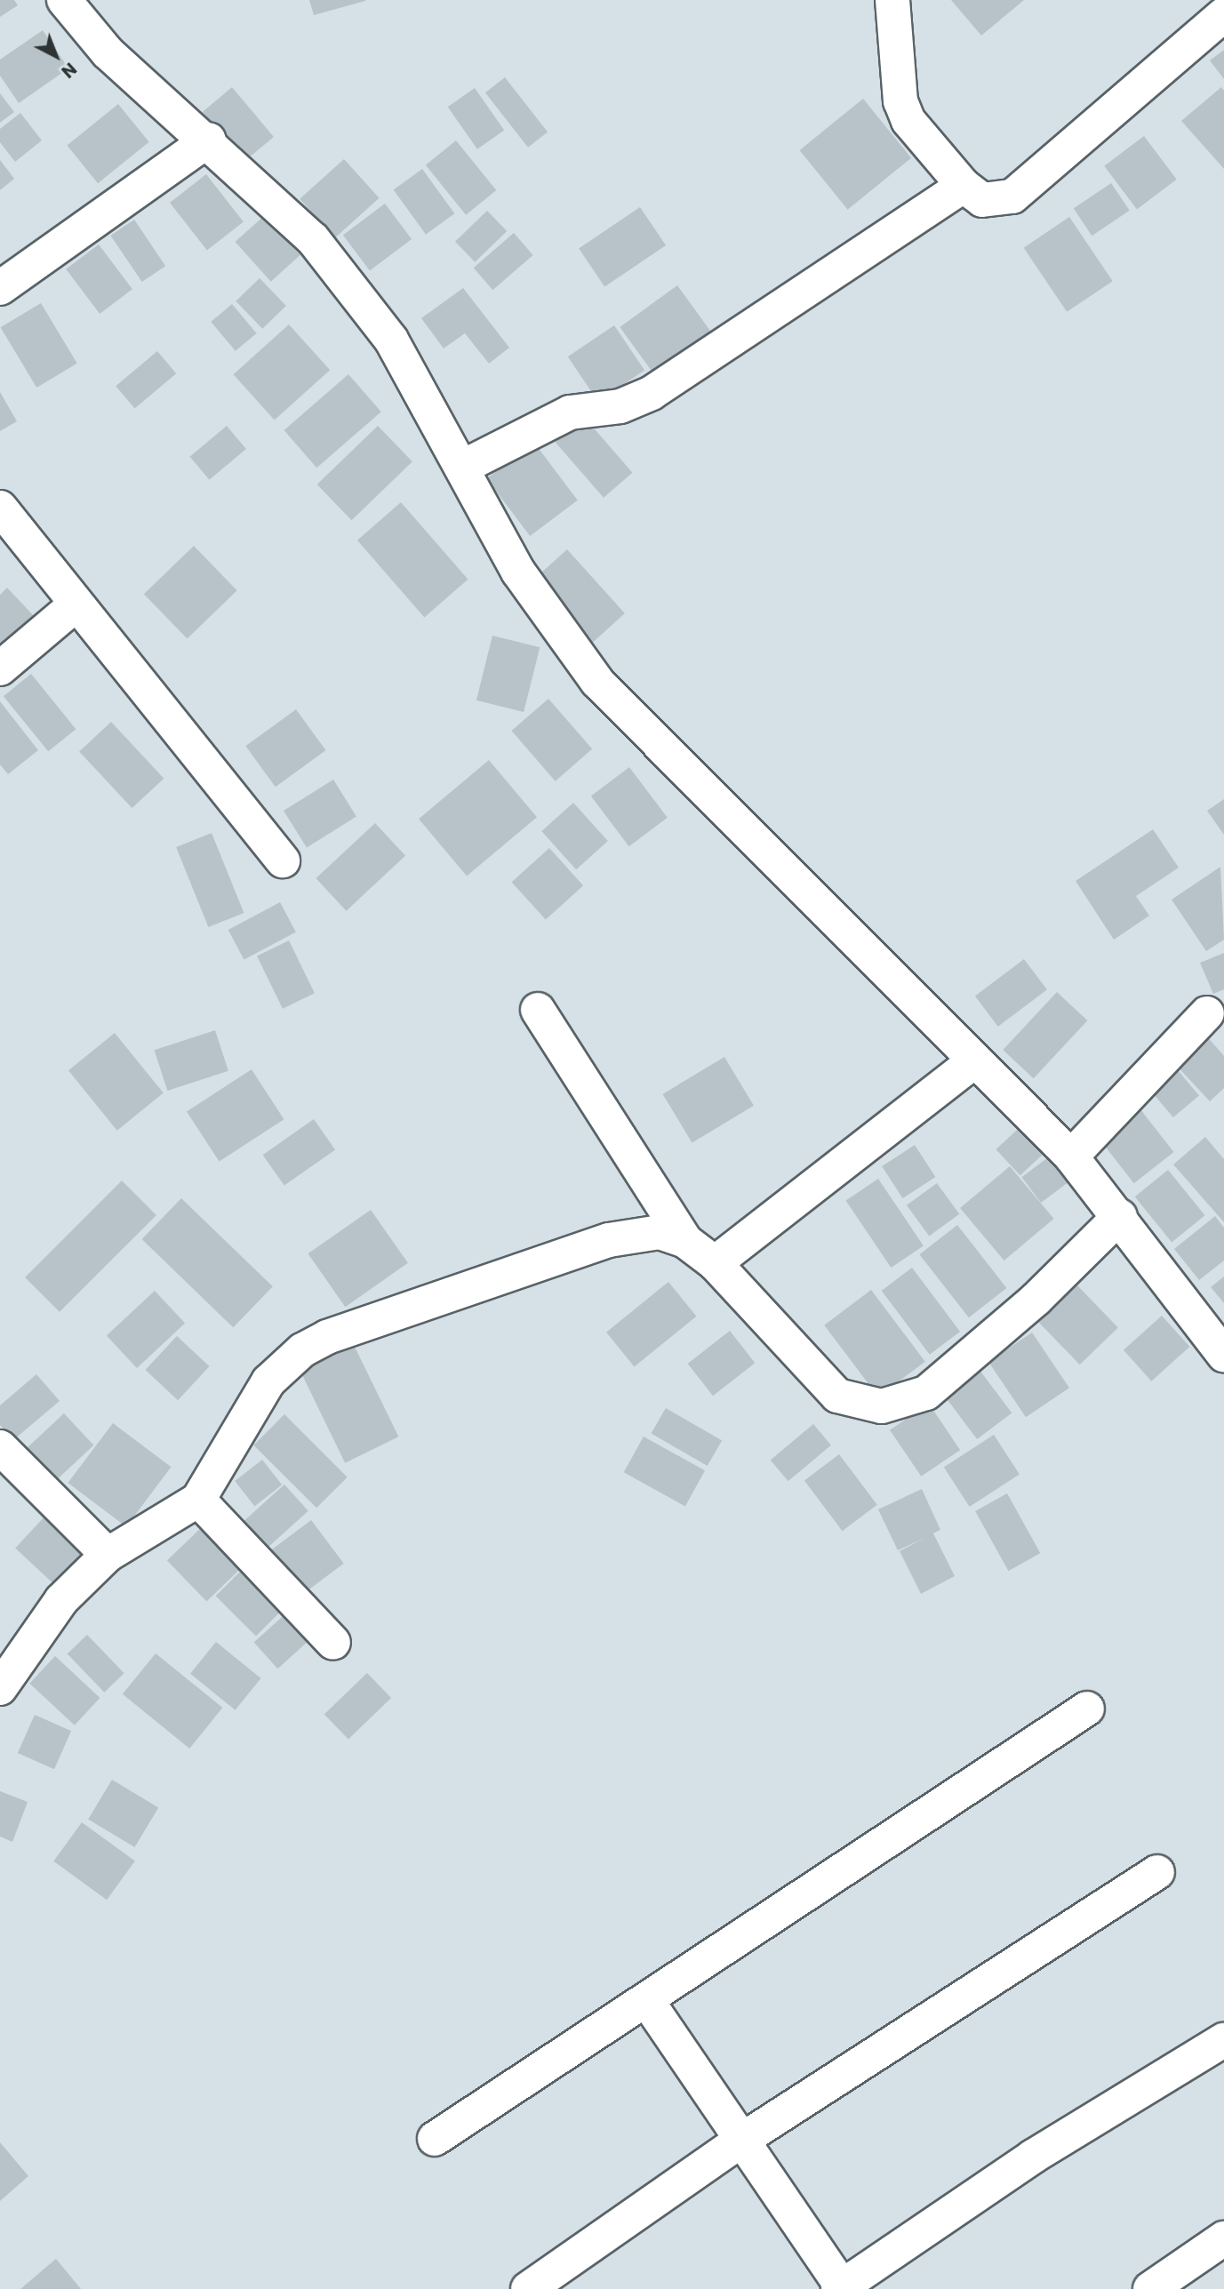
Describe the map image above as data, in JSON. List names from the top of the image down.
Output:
{
  "north": "bottom right"
}
